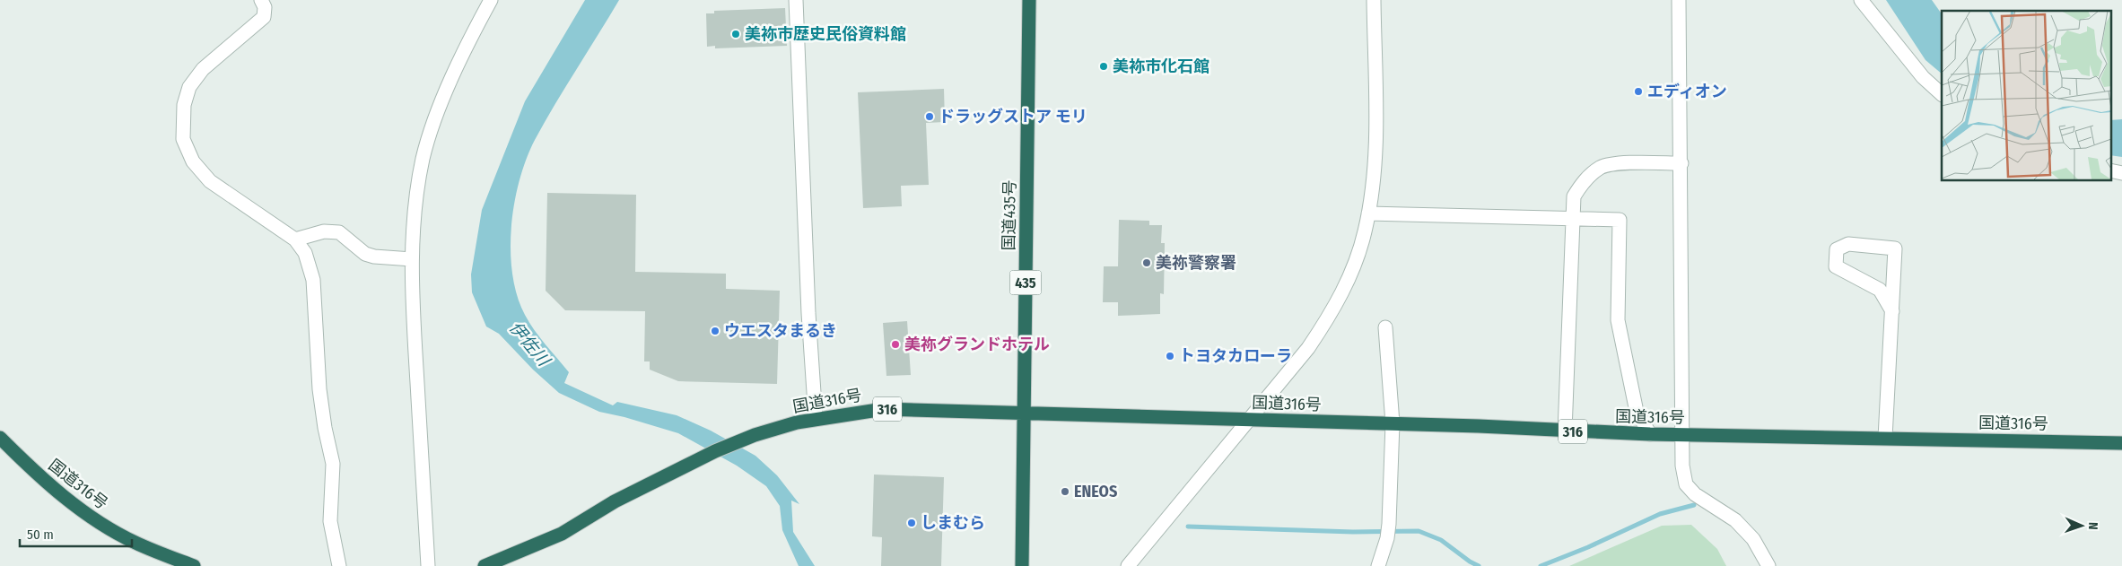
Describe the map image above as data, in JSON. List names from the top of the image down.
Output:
{
  "streets": {
    "highway": [
      "国道435号",
      "435",
      "国道316号",
      "316"
    ]
  },
  "crossings": [
    ["国道435号", "国道316号"]
  ],
  "water": ["伊佐川"],
  "places": [
    "美袮市歴史民俗資料館",
    "美袮市化石館",
    "エディオン",
    "ドラッグストア モリ",
    "美祢警察署",
    "ウエスタまるき",
    "美祢グランドホテル",
    "トヨタカローラ",
    "ENEOS",
    "しまむら"
  ],
  "scale_bar": "50 m",
  "north": "right"
}
